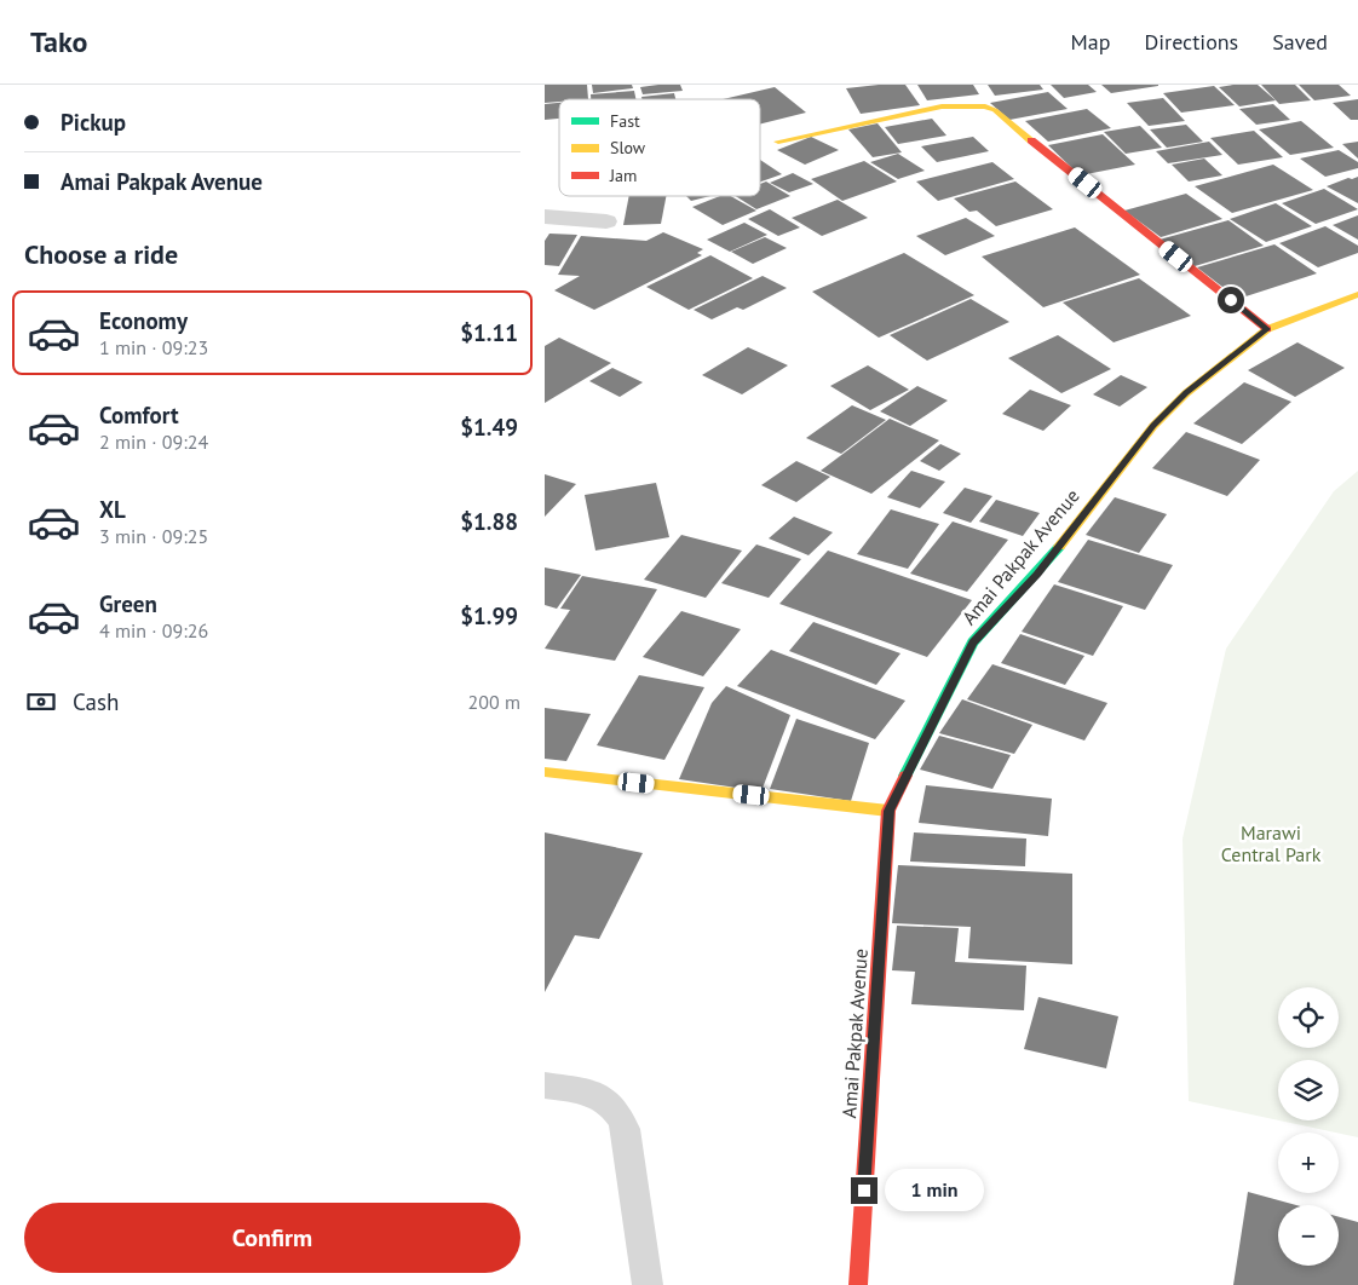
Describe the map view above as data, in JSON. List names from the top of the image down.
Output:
{
  "streets": {
    "main road": ["Amai Pakpak Avenue"]
  },
  "parks": ["Marawi Central Park"],
  "legend": ["Fast", "Slow", "Jam"],
  "page": {
    "header": "Tako",
    "nav": ["Map", "Directions", "Saved"],
    "banner": ["Pickup", "Amai Pakpak Avenue"],
    "heading": "Choose a ride",
    "list": [
      {
        "name": "Economy",
        "note": "1 min · 09:23",
        "value": "$1.11"
      },
      {
        "name": "Comfort",
        "note": "2 min · 09:24",
        "value": "$1.49"
      },
      {
        "name": "XL",
        "note": "3 min · 09:25",
        "value": "$1.88"
      },
      {
        "name": "Green",
        "note": "4 min · 09:26",
        "value": "$1.99"
      }
    ],
    "pay": ["Cash", "200 m"],
    "map_buttons": ["+", "−"],
    "bubble": "1 min",
    "buttons": "Confirm"
  }
}
